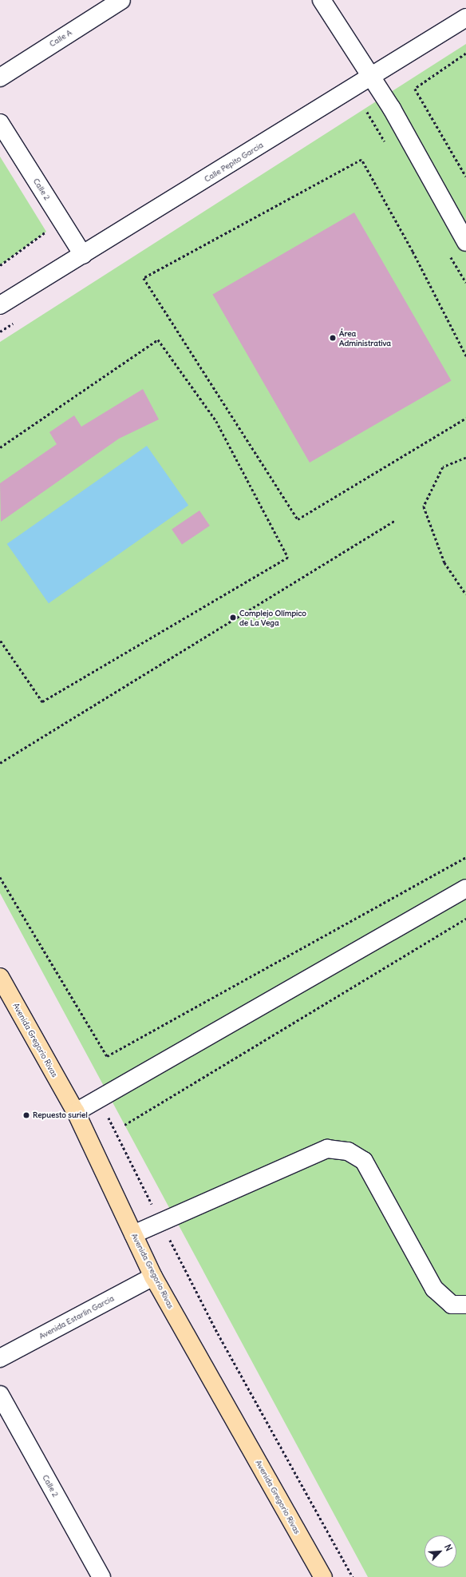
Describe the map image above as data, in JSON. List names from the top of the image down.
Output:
{
  "streets": {
    "main road": ["Avenida Gregorio Rivas"],
    "street": [
      "Calle A",
      "Calle Pepito García",
      "Calle 2",
      "Avenida Estarlin García"
    ]
  },
  "crossings": [
    ["Calle Pepito García", "Calle 2"],
    ["Avenida Gregorio Rivas", "Avenida Estarlin García"]
  ],
  "places": ["Área Administrativa", "Complejo Olímpico de La Vega", "Repuesto suriel"],
  "north": "top right"
}
